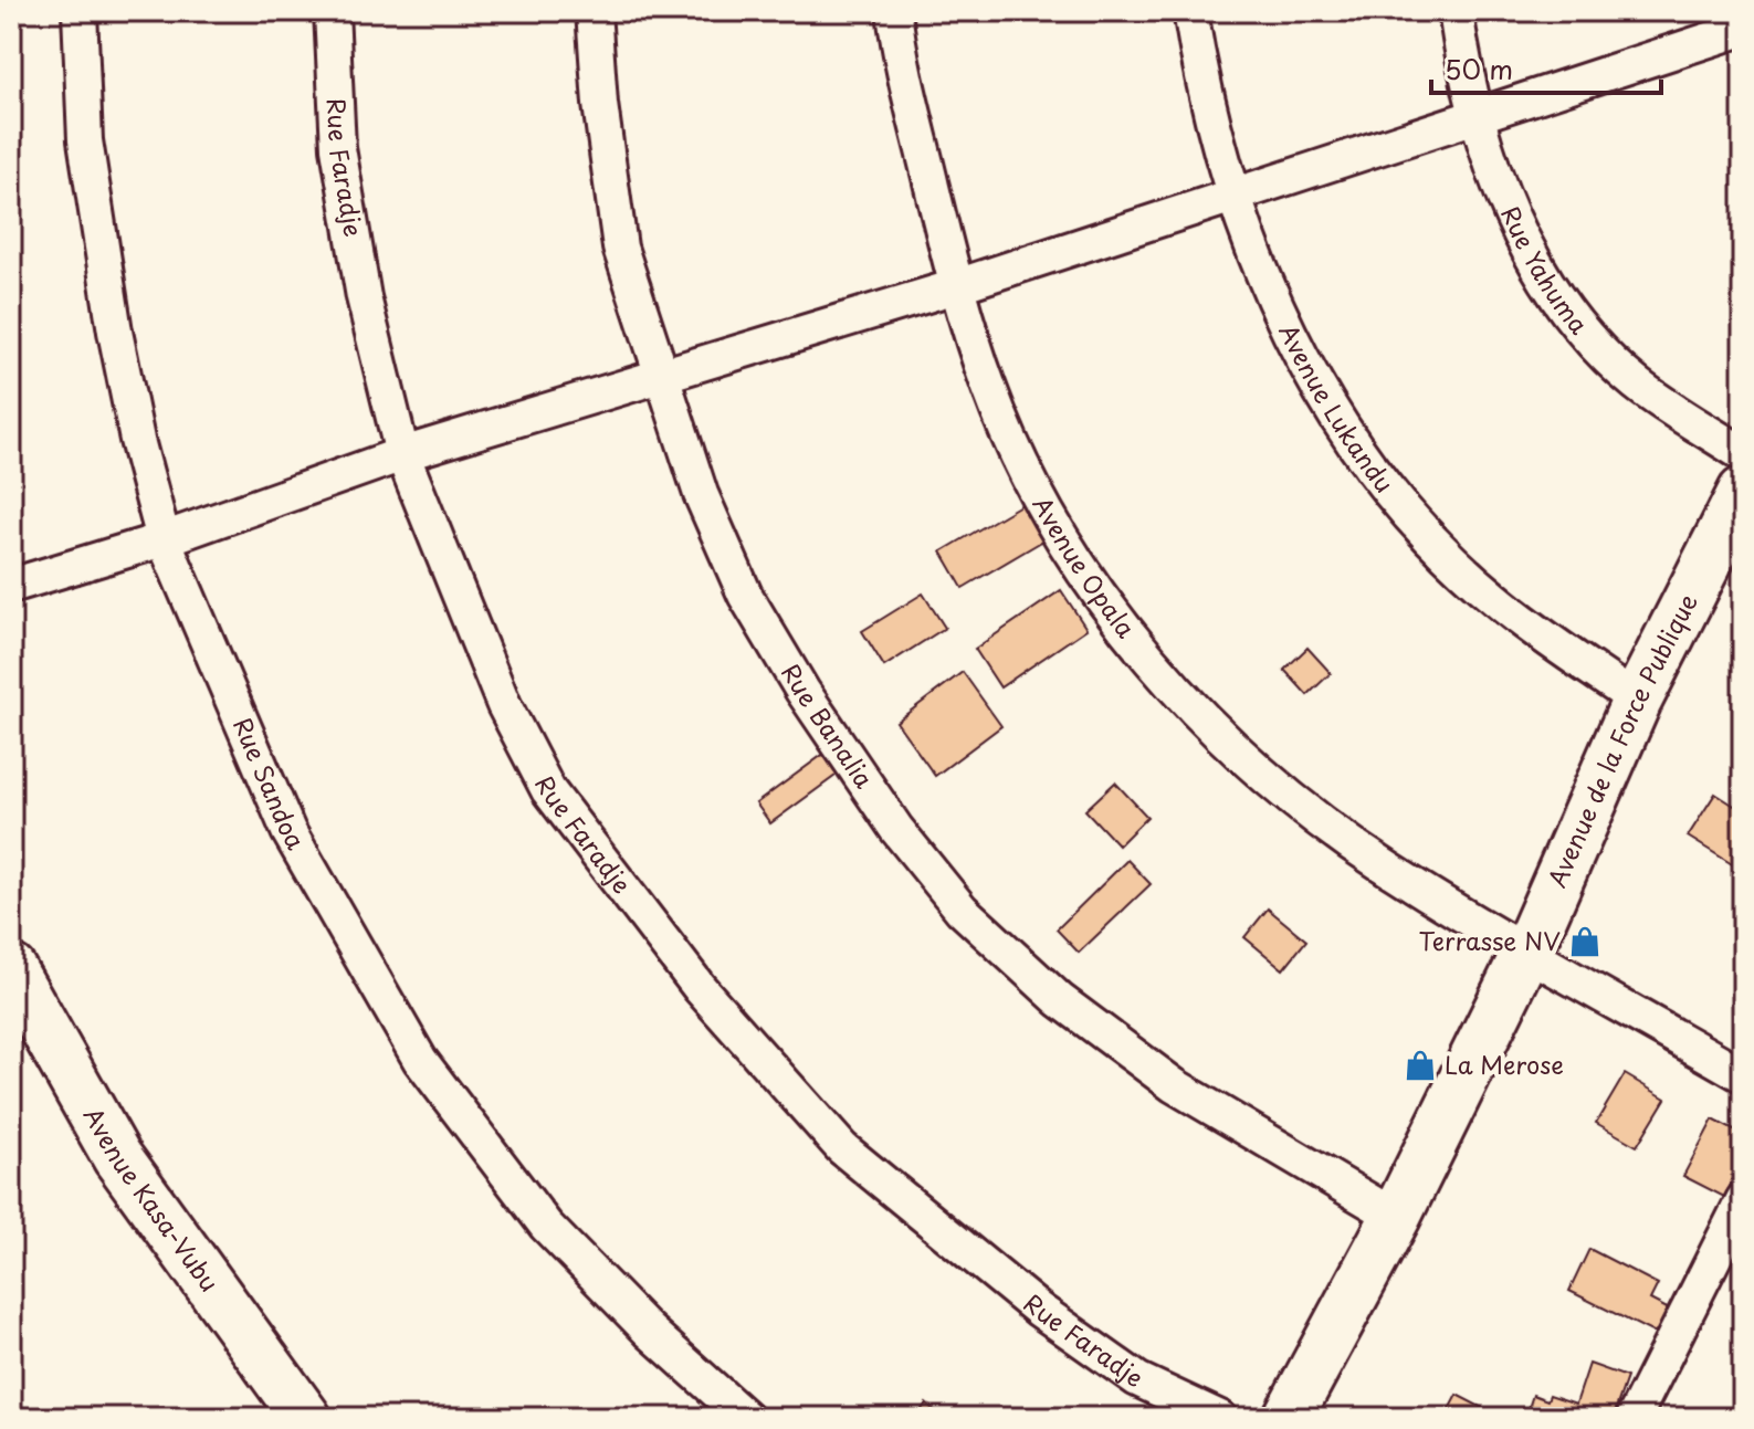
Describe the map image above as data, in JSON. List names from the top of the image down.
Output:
{
  "streets": {
    "street": [
      "Rue Faradje",
      "Rue Yahuma",
      "Avenue Lukandu",
      "Avenue Opala",
      "Rue Banalia",
      "Avenue de la Force Publique",
      "Rue Sandoa",
      "Avenue Kasa-Vubu"
    ]
  },
  "crossings": [
    ["Avenue Lukandu", "Avenue de la Force Publique"],
    ["Avenue Opala", "Avenue de la Force Publique"],
    ["Rue Banalia", "Avenue de la Force Publique"]
  ],
  "places": {
    "shop": ["Terrasse NV", "La Merose"]
  },
  "scale_bar": "50 m"
}
